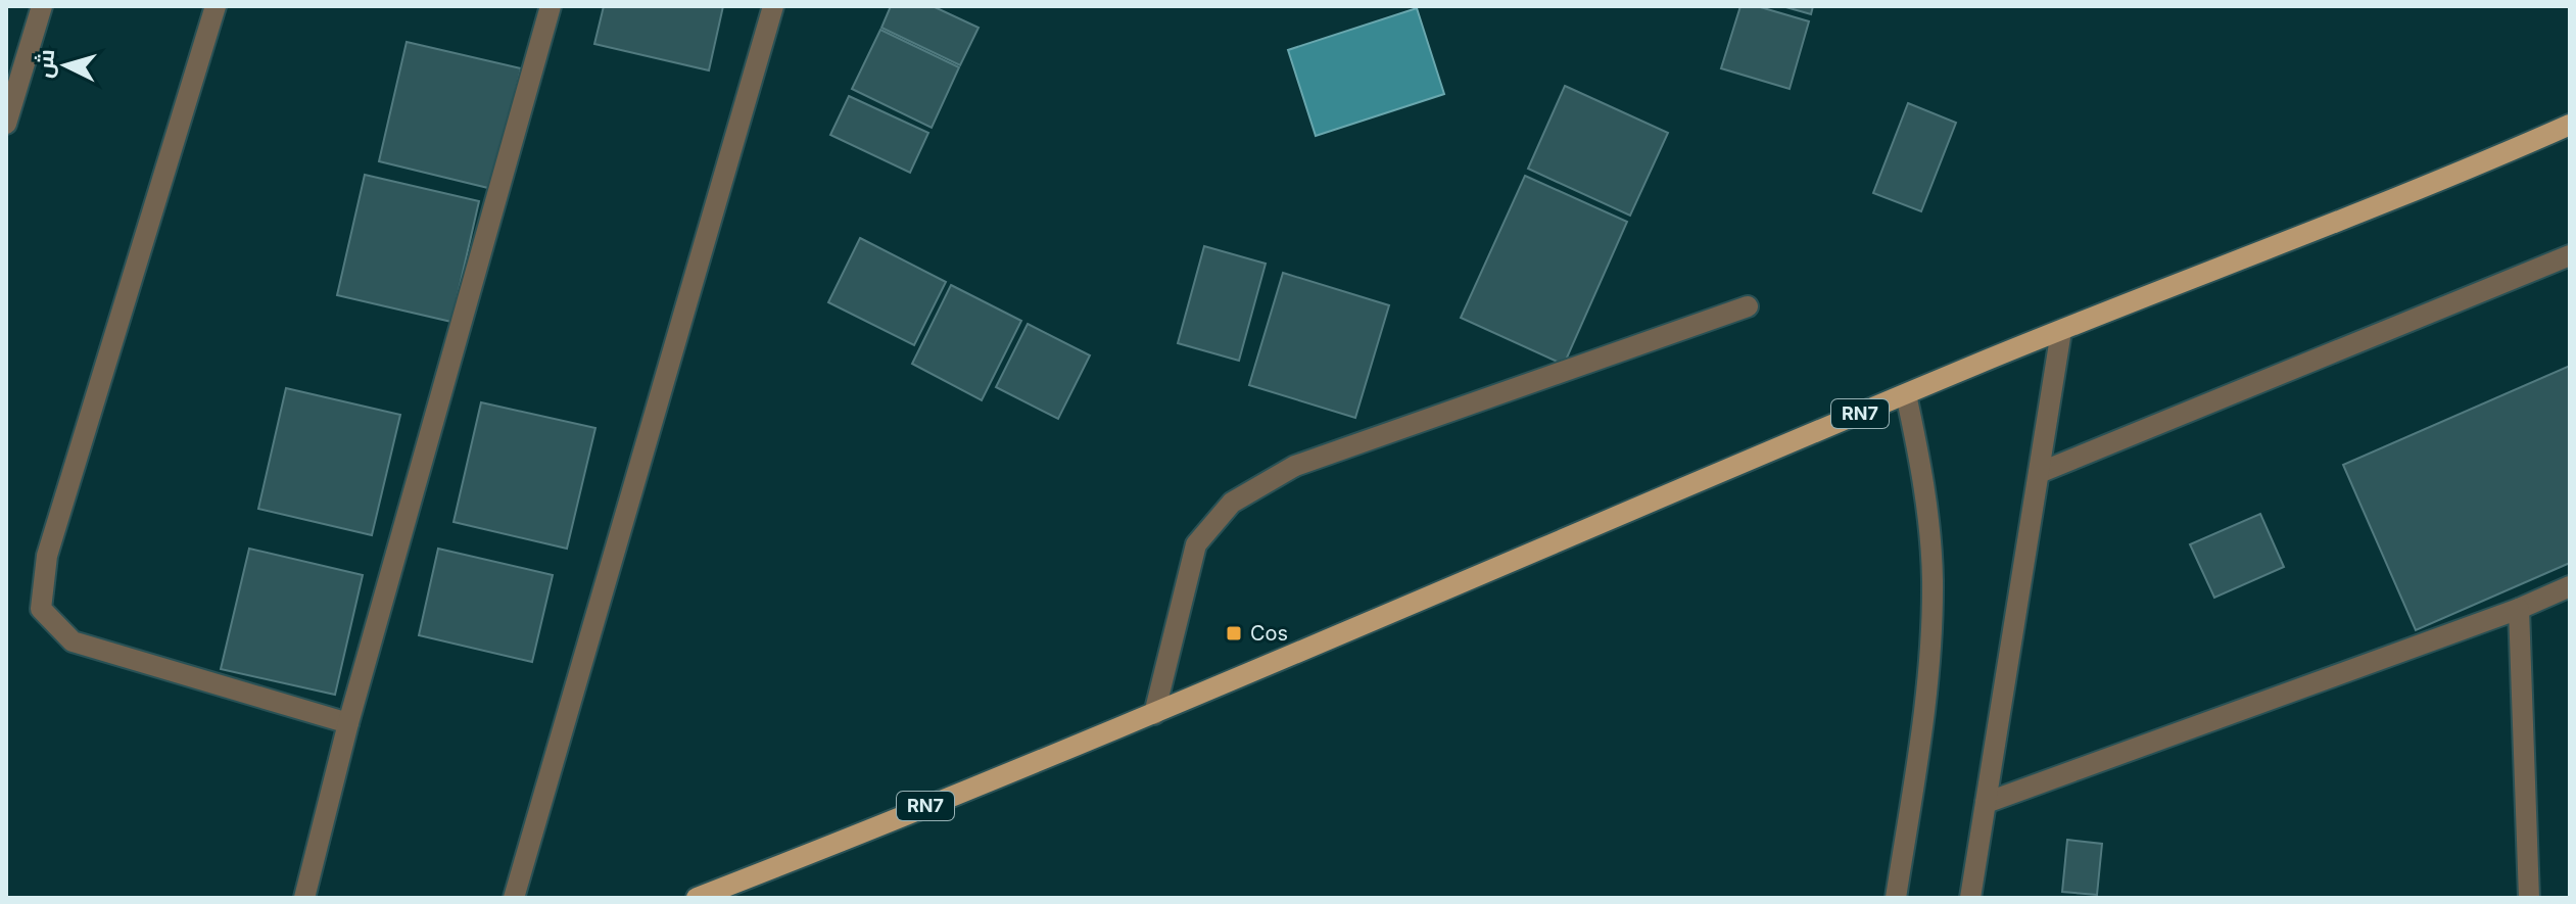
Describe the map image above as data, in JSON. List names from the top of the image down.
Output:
{
  "streets": {
    "main road": ["RN7"]
  },
  "places": {
    "transit": ["Cos"]
  },
  "north": "left"
}
